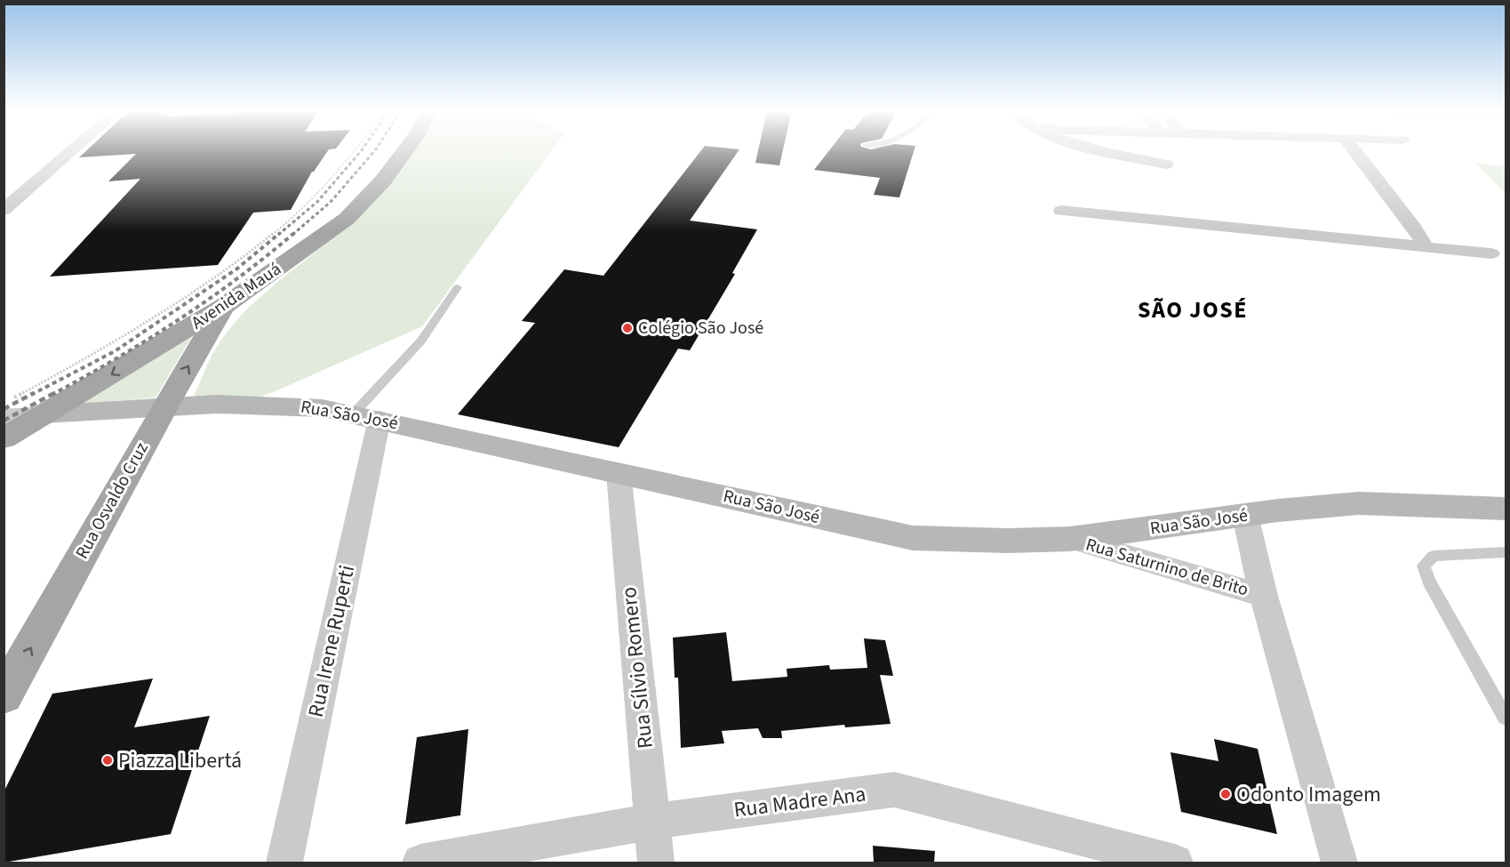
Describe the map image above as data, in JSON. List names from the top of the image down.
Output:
{
  "streets": {
    "main road": ["Avenida Mauá", "Rua Osvaldo Cruz"],
    "street": [
      "Rua São José",
      "Rua Saturnino de Brito",
      "Rua Irene Ruperti",
      "Rua Sílvio Romero",
      "Rua Madre Ana"
    ]
  },
  "crossings": [
    ["Avenida Mauá", "Rua São José"],
    ["Avenida Mauá", "Rua Osvaldo Cruz"],
    ["Rua São José", "Rua Osvaldo Cruz"],
    ["Rua São José", "Rua Saturnino de Brito"],
    ["Rua São José", "Rua Irene Ruperti"],
    ["Rua São José", "Rua Sílvio Romero"],
    ["Rua Sílvio Romero", "Rua Madre Ana"]
  ],
  "one_way": ["Avenida Mauá", "Rua Osvaldo Cruz"],
  "districts": ["SÃO JOSÉ"],
  "places": ["Colégio São José", "Piazza Libertá", "Odonto Imagem"]
}
